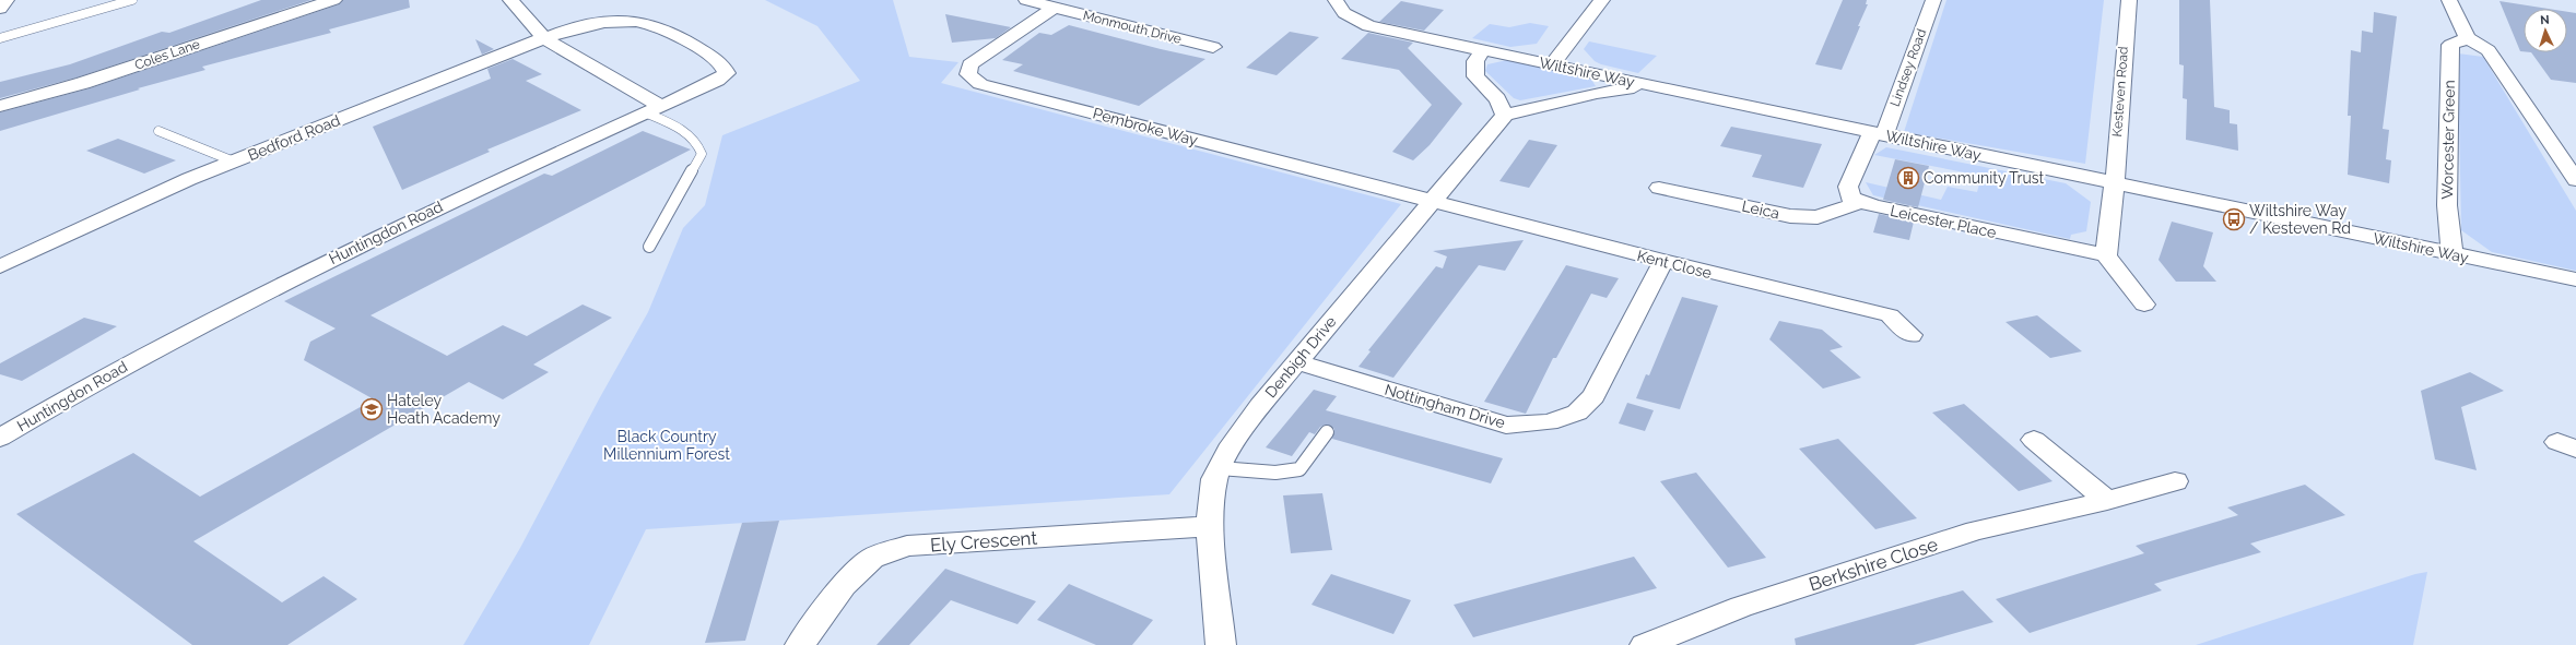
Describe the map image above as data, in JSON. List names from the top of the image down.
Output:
{
  "streets": {
    "street": [
      "Monmouth Drive",
      "Coles Lane",
      "Lindsey Road",
      "Wiltshire Way",
      "Kesteven Road",
      "Pembroke Way",
      "Bedford Road",
      "Worcester Green",
      "Leica",
      "Leicester Place",
      "Huntingdon Road",
      "Kent Close",
      "Denbigh Drive",
      "Nottingham Drive",
      "Ely Crescent",
      "Berkshire Close"
    ]
  },
  "crossings": [
    ["Monmouth Drive", "Pembroke Way"],
    ["Lindsey Road", "Wiltshire Way"],
    ["Wiltshire Way", "Kesteven Road"],
    ["Wiltshire Way", "Worcester Green"],
    ["Pembroke Way", "Kent Close"],
    ["Pembroke Way", "Denbigh Drive"],
    ["Bedford Road", "Huntingdon Road"],
    ["Leica", "Leicester Place"],
    ["Kent Close", "Denbigh Drive"],
    ["Kent Close", "Nottingham Drive"],
    ["Denbigh Drive", "Nottingham Drive"],
    ["Denbigh Drive", "Ely Crescent"]
  ],
  "parks": ["Black Country Millennium Forest"],
  "places": {
    "building": ["Community Trust"],
    "bus stop": ["Wiltshire Way / Kesteven Rd"],
    "school or university": ["Hateley Heath Academy"]
  },
  "north": "top"
}
